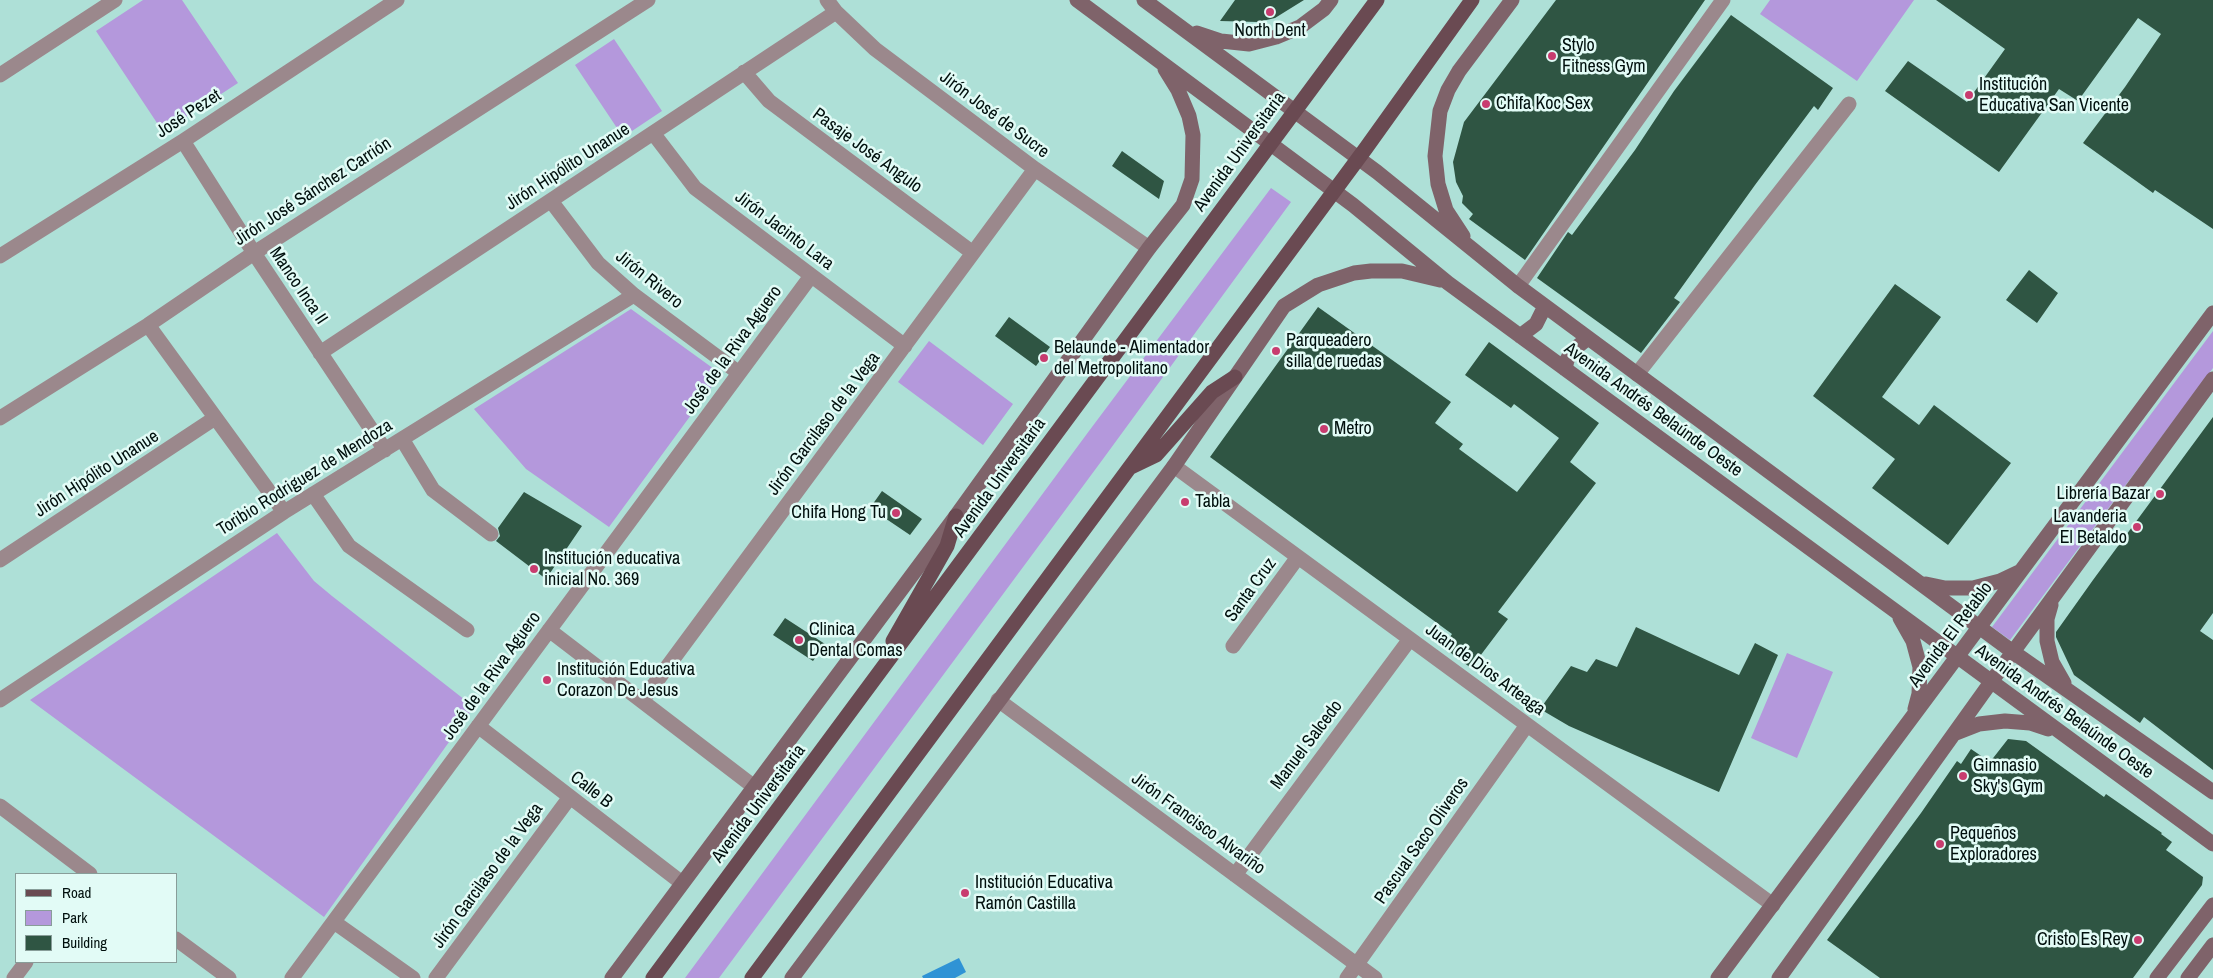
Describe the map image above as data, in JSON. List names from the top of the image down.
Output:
{
  "streets": {
    "main road": ["Avenida Universitaria"],
    "street": [
      "José Pezet",
      "Jirón José de Sucre",
      "Pasaje José Angulo",
      "Jirón Hipólito Unanue",
      "Jirón José Sánchez Carrión",
      "Jirón Jacinto Lara",
      "Jirón Rivero",
      "Manco Inca II",
      "José de la Riva Aguero",
      "Avenida Andrés Belaúnde Oeste",
      "Jirón Garcilaso de la Vega",
      "Toribio Rodriguez de Mendoza",
      "Santa Cruz",
      "Avenida El Retablo",
      "Juan de Dios Arteaga",
      "Manuel Salcedo",
      "Calle B",
      "Jirón Francisco Alvariño",
      "Pascual Saco Oliveros"
    ]
  },
  "crossings": [
    ["José Pezet", "Manco Inca II"],
    ["Jirón José de Sucre", "Avenida Universitaria"],
    ["Jirón José de Sucre", "Jirón Hipólito Unanue"],
    ["Jirón José de Sucre", "Jirón Garcilaso de la Vega"],
    ["Pasaje José Angulo", "Jirón Hipólito Unanue"],
    ["Pasaje José Angulo", "Jirón Garcilaso de la Vega"],
    ["Avenida Universitaria", "Avenida Andrés Belaúnde Oeste"],
    ["Avenida Universitaria", "Calle B"],
    ["Jirón Hipólito Unanue", "Jirón Jacinto Lara"],
    ["Jirón Hipólito Unanue", "Jirón Rivero"],
    ["Jirón Hipólito Unanue", "Manco Inca II"],
    ["Jirón José Sánchez Carrión", "Manco Inca II"],
    ["Jirón Jacinto Lara", "José de la Riva Aguero"],
    ["Jirón Jacinto Lara", "Jirón Garcilaso de la Vega"],
    ["Jirón Rivero", "José de la Riva Aguero"],
    ["Jirón Rivero", "Toribio Rodriguez de Mendoza"],
    ["Manco Inca II", "Toribio Rodriguez de Mendoza"],
    ["José de la Riva Aguero", "Calle B"],
    ["Avenida Andrés Belaúnde Oeste", "Avenida El Retablo"],
    ["Jirón Garcilaso de la Vega", "Calle B"],
    ["Santa Cruz", "Juan de Dios Arteaga"],
    ["Avenida El Retablo", "Juan de Dios Arteaga"],
    ["Juan de Dios Arteaga", "Manuel Salcedo"],
    ["Juan de Dios Arteaga", "Pascual Saco Oliveros"],
    ["Manuel Salcedo", "Jirón Francisco Alvariño"],
    ["Jirón Francisco Alvariño", "Pascual Saco Oliveros"]
  ],
  "places": [
    "North Dent",
    "Stylo Fitness Gym",
    "Institución Educativa San Vicente",
    "Chifa Koc Sex",
    "Parqueadero silla de ruedas",
    "Belaunde - Alimentador del Metropolitano",
    "Metro",
    "Librería Bazar",
    "Tabla",
    "Chifa Hong Tu",
    "Lavanderia El Betaldo",
    "Institución educativa inicial No. 369",
    "Clinica Dental Comas",
    "Institución Educativa Corazon De Jesus",
    "Gimnasio Sky's Gym",
    "Pequeños Exploradores",
    "Institución Educativa Ramón Castilla",
    "Cristo Es Rey"
  ],
  "legend": ["Road", "Park", "Building"]
}
